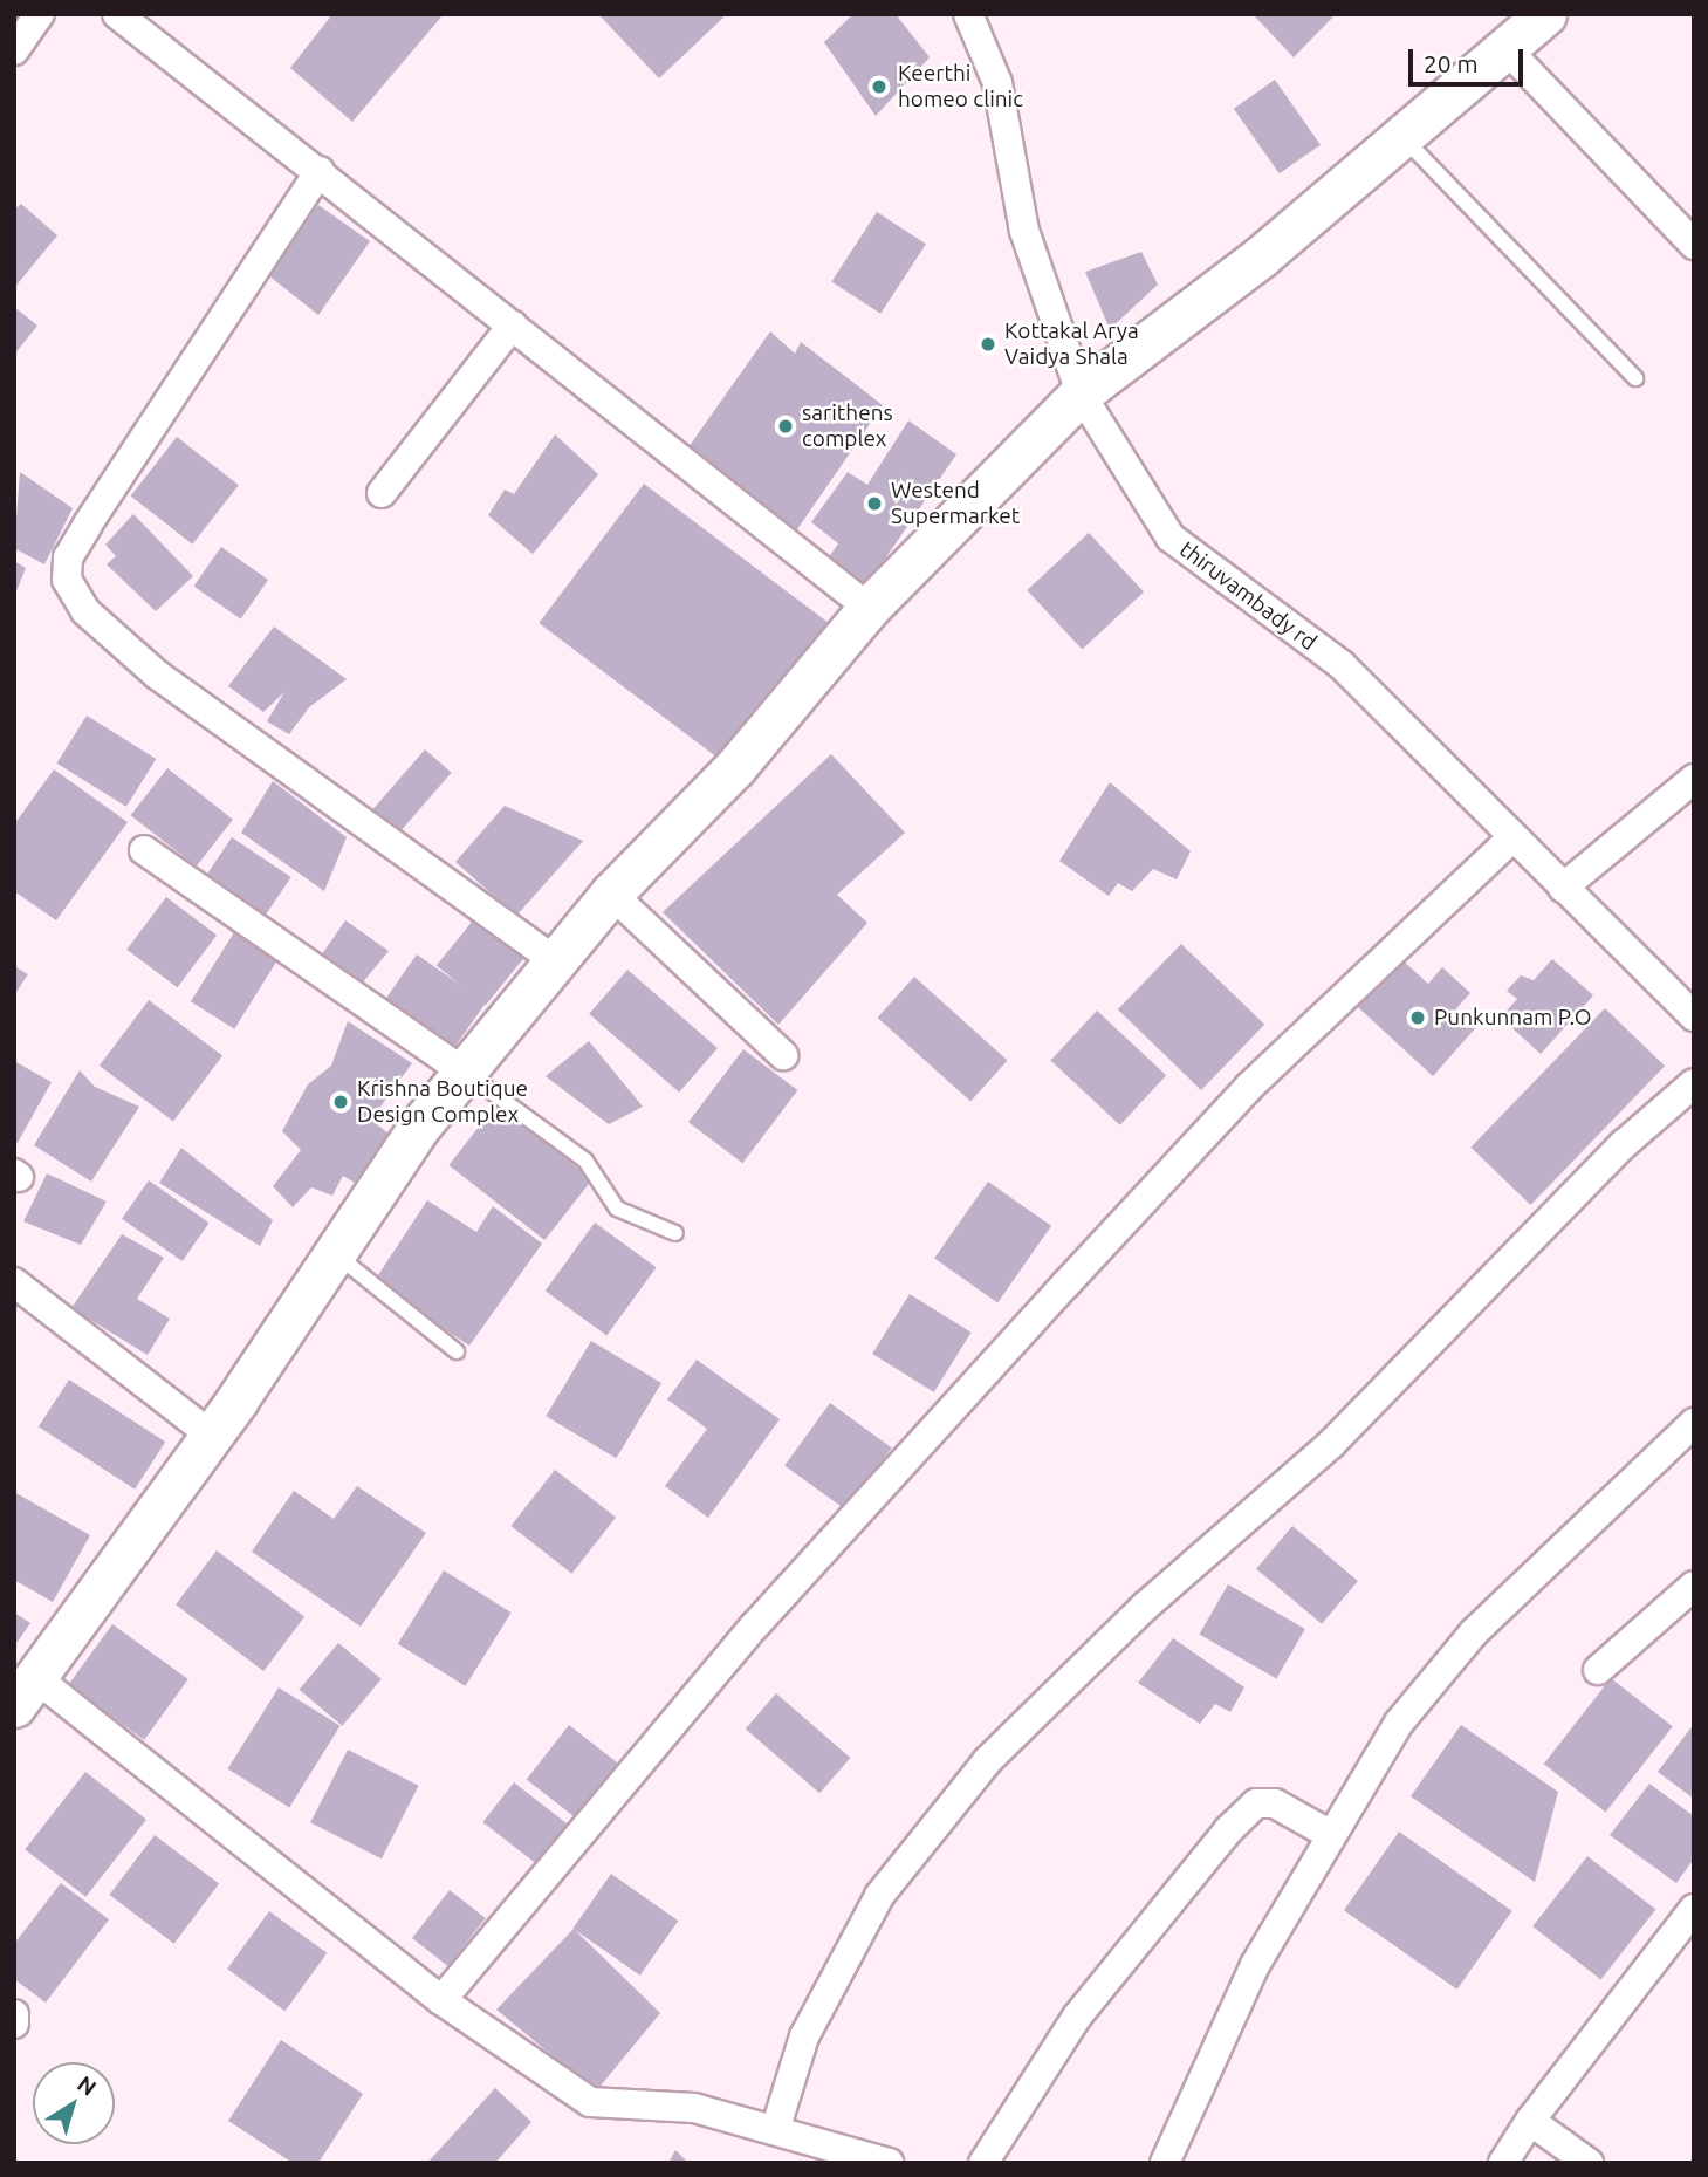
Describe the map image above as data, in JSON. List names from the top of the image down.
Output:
{
  "streets": {
    "street": ["thiruvambady rd"]
  },
  "places": [
    "Keerthi homeo clinic",
    "Kottakal Arya Vaidya Shala",
    "sarithens complex",
    "Westend Supermarket",
    "Punkunnam P.O",
    "Krishna Boutique Design Complex"
  ],
  "scale_bar": "20 m",
  "north": "top right"
}
